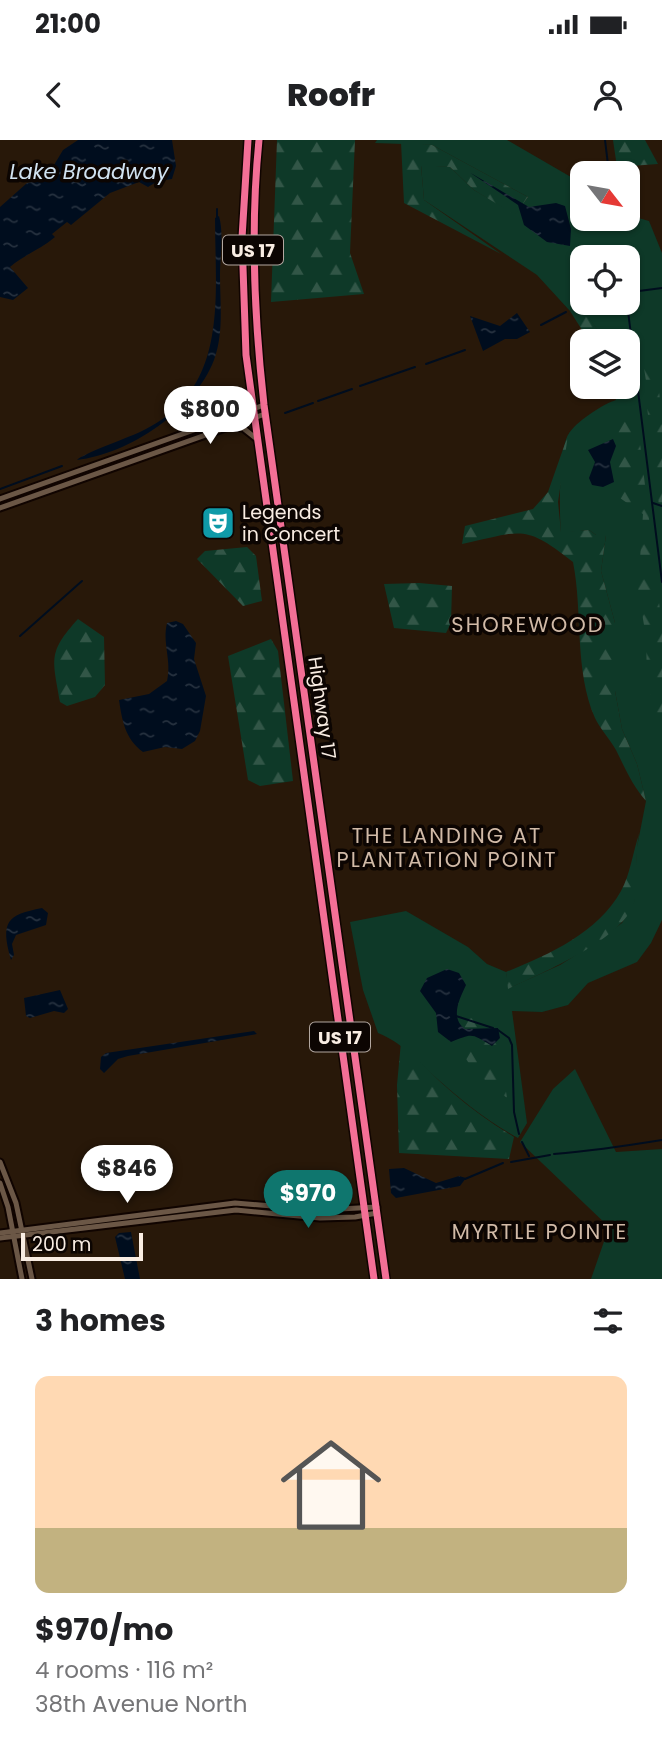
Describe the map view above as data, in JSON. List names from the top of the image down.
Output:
{
  "streets": {
    "highway": ["US 17", "Highway 17"]
  },
  "districts": ["SHOREWOOD", "THE LANDING AT PLANTATION POINT", "MYRTLE POINTE"],
  "water": ["Lake Broadway"],
  "places": {
    "theatre": ["Legends in Concert"]
  },
  "scale_bar": "200 m",
  "north": "bottom right",
  "page": {
    "status": "21:00",
    "header": "Roofr",
    "price": ["$800", "$846", "$970"],
    "scale": "200 m",
    "heading": "3 homes",
    "list": [
      {
        "name": "$970/mo",
        "note": "4 rooms · 116 m² · 38th Avenue North"
      }
    ]
  }
}
